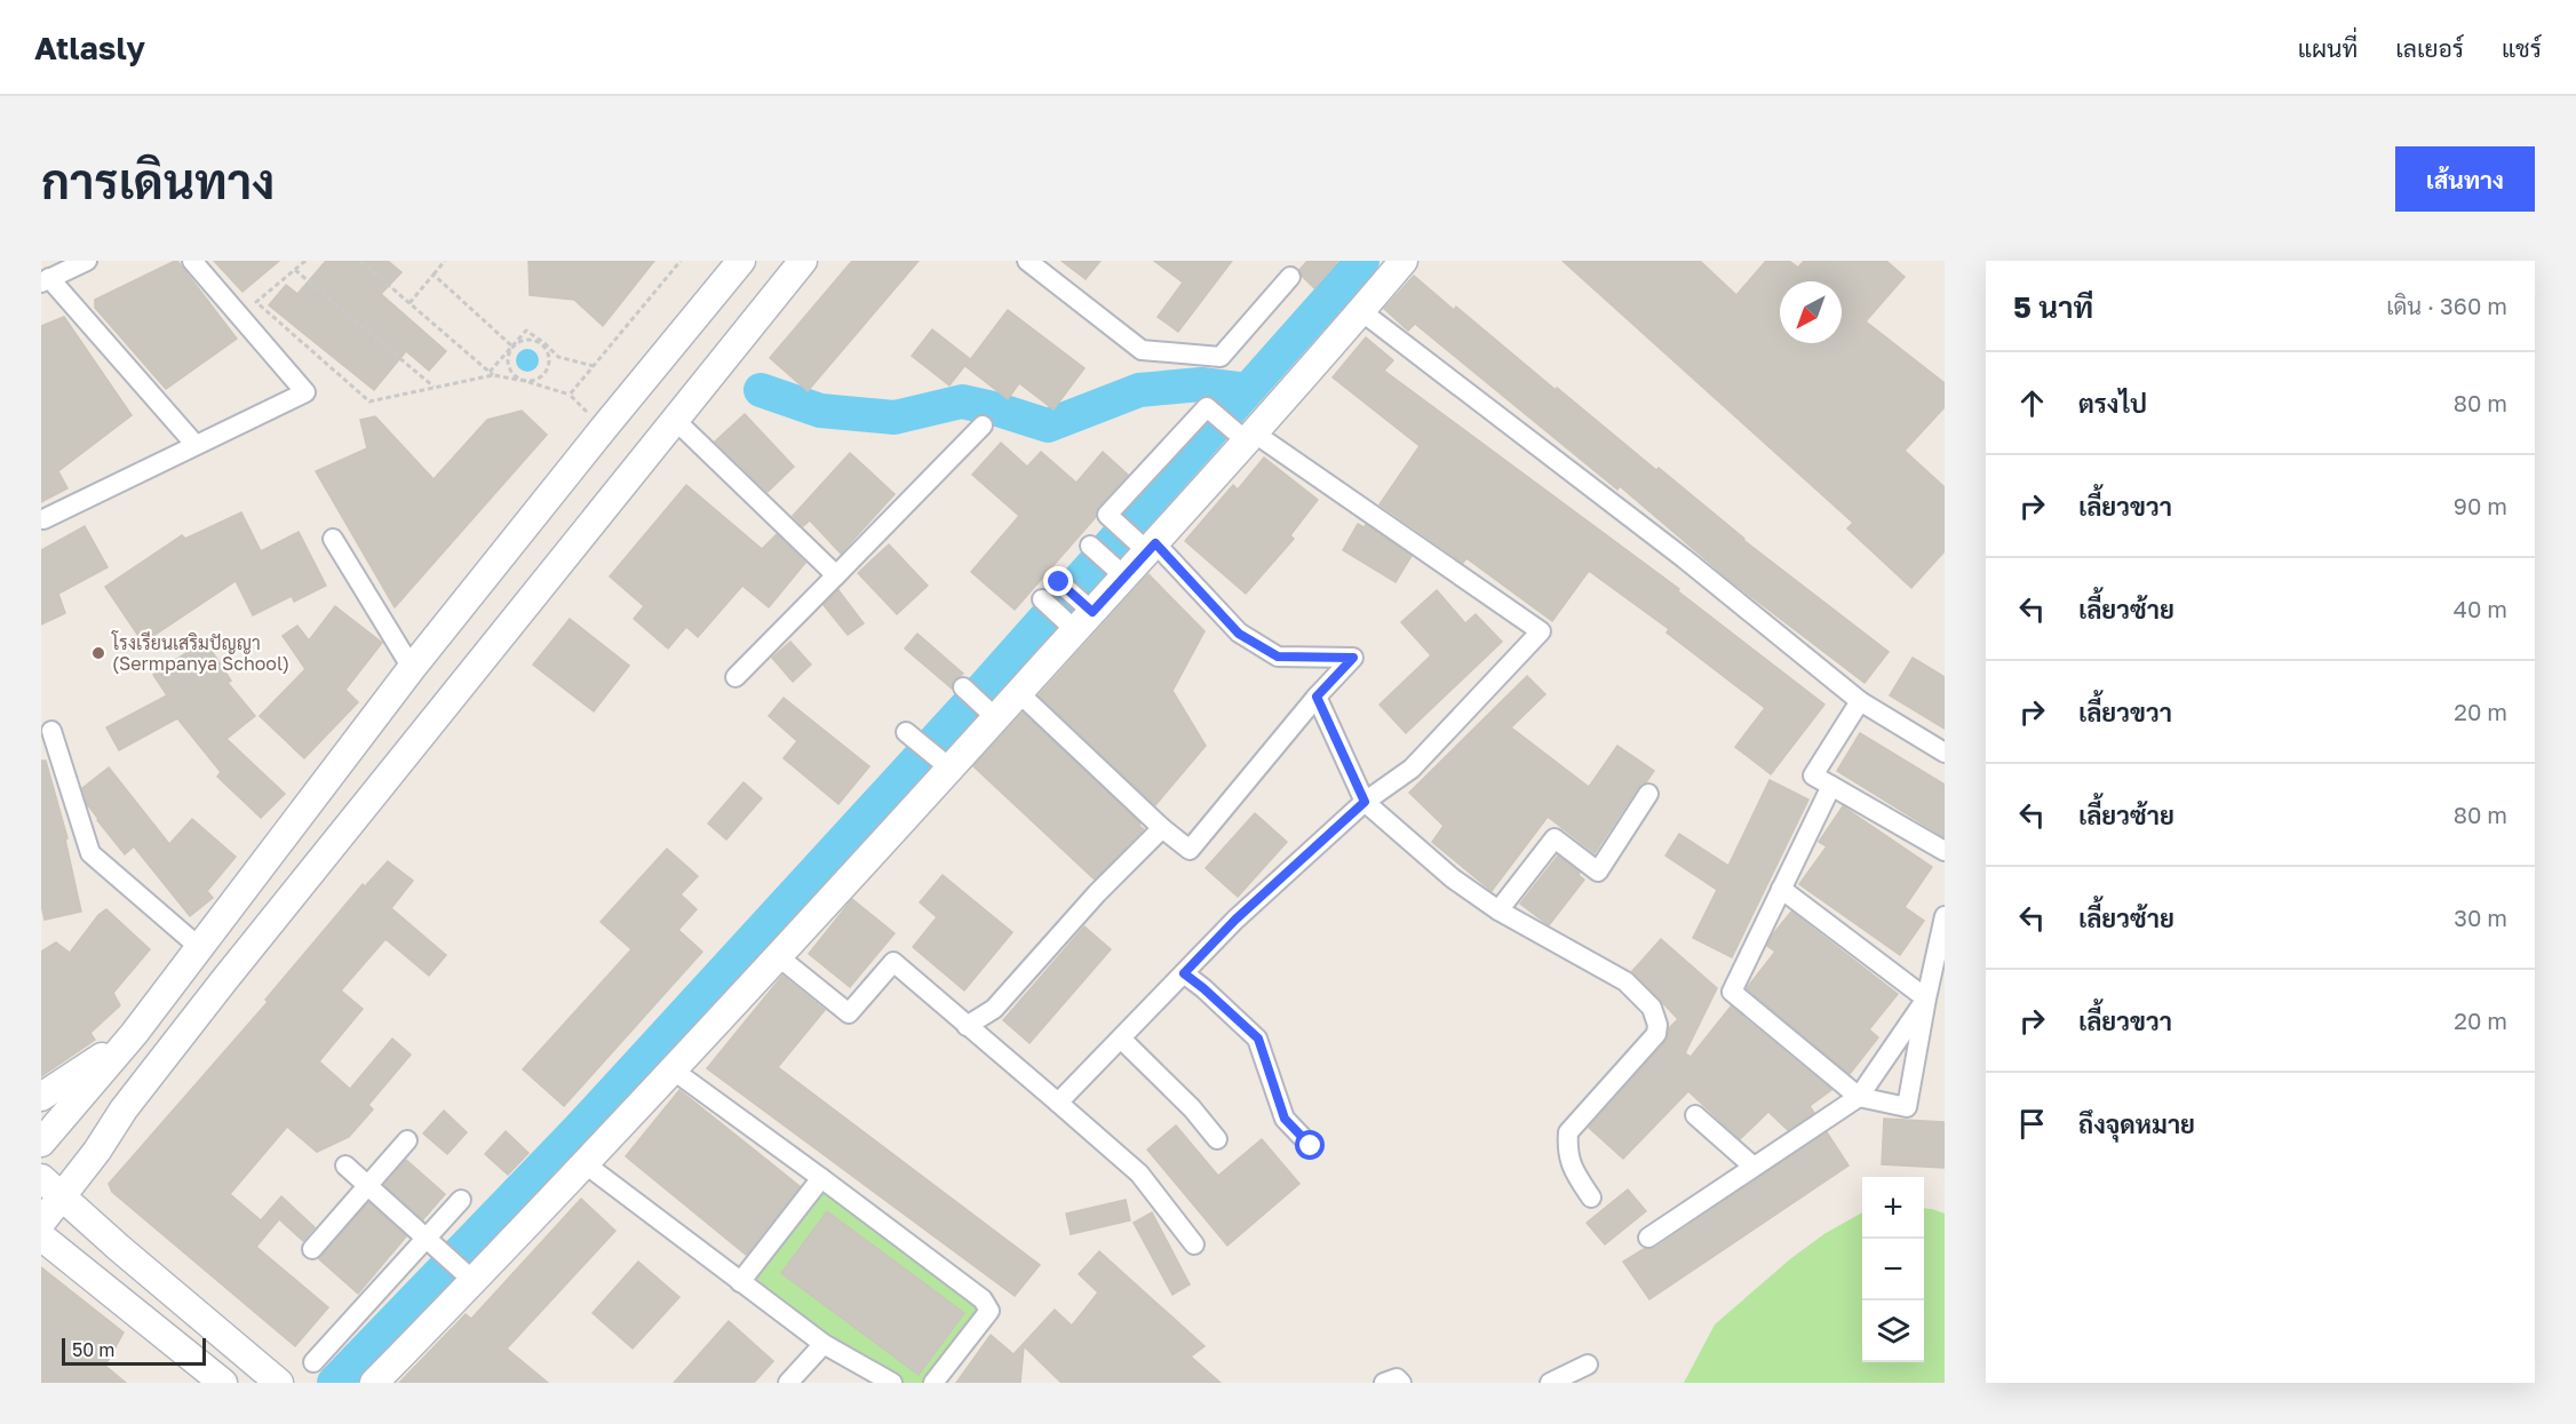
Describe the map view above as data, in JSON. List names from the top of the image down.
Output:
{
  "places": ["โรงเรียนเสริมปัญญา (Sermpanya School)"],
  "scale_bar": "50 m",
  "north": "bottom left",
  "page": {
    "header": "Atlasly",
    "nav": ["แผนที่", "เลเยอร์", "แชร์"],
    "buttons": "เส้นทาง",
    "title": "การเดินทาง",
    "heading": ["5 นาที", "เดิน · 360 m"],
    "list": [
      ["ตรงไป", "80 m"],
      ["เลี้ยวขวา", "90 m"],
      ["เลี้ยวซ้าย", "40 m"],
      ["เลี้ยวขวา", "20 m"],
      ["เลี้ยวซ้าย", "80 m"],
      ["เลี้ยวซ้าย", "30 m"],
      ["เลี้ยวขวา", "20 m"],
      "ถึงจุดหมาย"
    ],
    "map_buttons": ["+", "−"],
    "scale": "50 m"
  }
}
